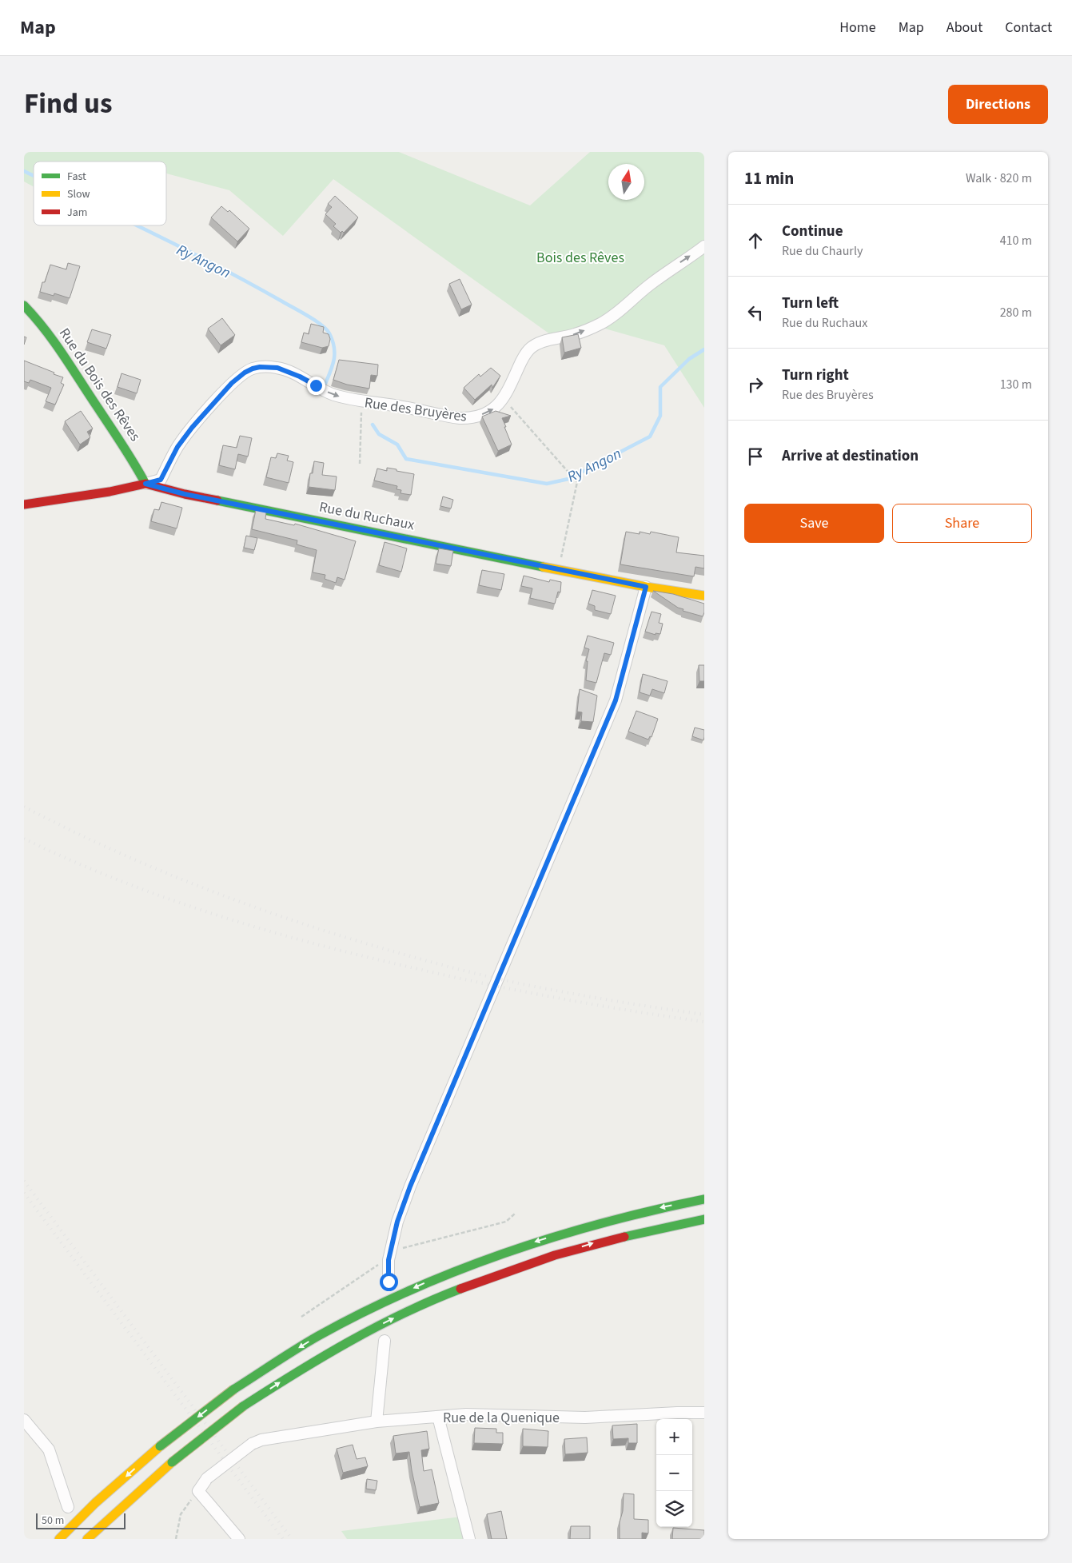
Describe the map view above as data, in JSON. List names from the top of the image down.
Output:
{
  "streets": {
    "main road": ["Rue du Bois des Rêves", "Rue du Ruchaux"],
    "street": ["Rue des Bruyères", "Rue de la Quenique"]
  },
  "crossings": [
    ["Rue du Bois des Rêves", "Rue des Bruyères"],
    ["Rue du Bois des Rêves", "Rue du Ruchaux"],
    ["Rue des Bruyères", "Rue du Ruchaux"]
  ],
  "one_way": ["Rue des Bruyères"],
  "water": ["Ry Angon"],
  "parks": ["Bois des Rêves"],
  "legend": ["Fast", "Slow", "Jam"],
  "scale_bar": "50 m",
  "north": "top",
  "page": {
    "header": "Map",
    "nav": [
      "Home",
      "Map",
      "About",
      "Contact"
    ],
    "title": "Find us",
    "buttons": [
      "Directions",
      ["Save", "Share"]
    ],
    "heading": ["11 min", "Walk · 820 m"],
    "list": [
      ["Continue", "Rue du Chaurly", "410 m"],
      ["Turn left", "Rue du Ruchaux", "280 m"],
      ["Turn right", "Rue des Bruyères", "130 m"],
      "Arrive at destination"
    ],
    "map_buttons": ["+", "−"],
    "scale": "50 m"
  }
}
